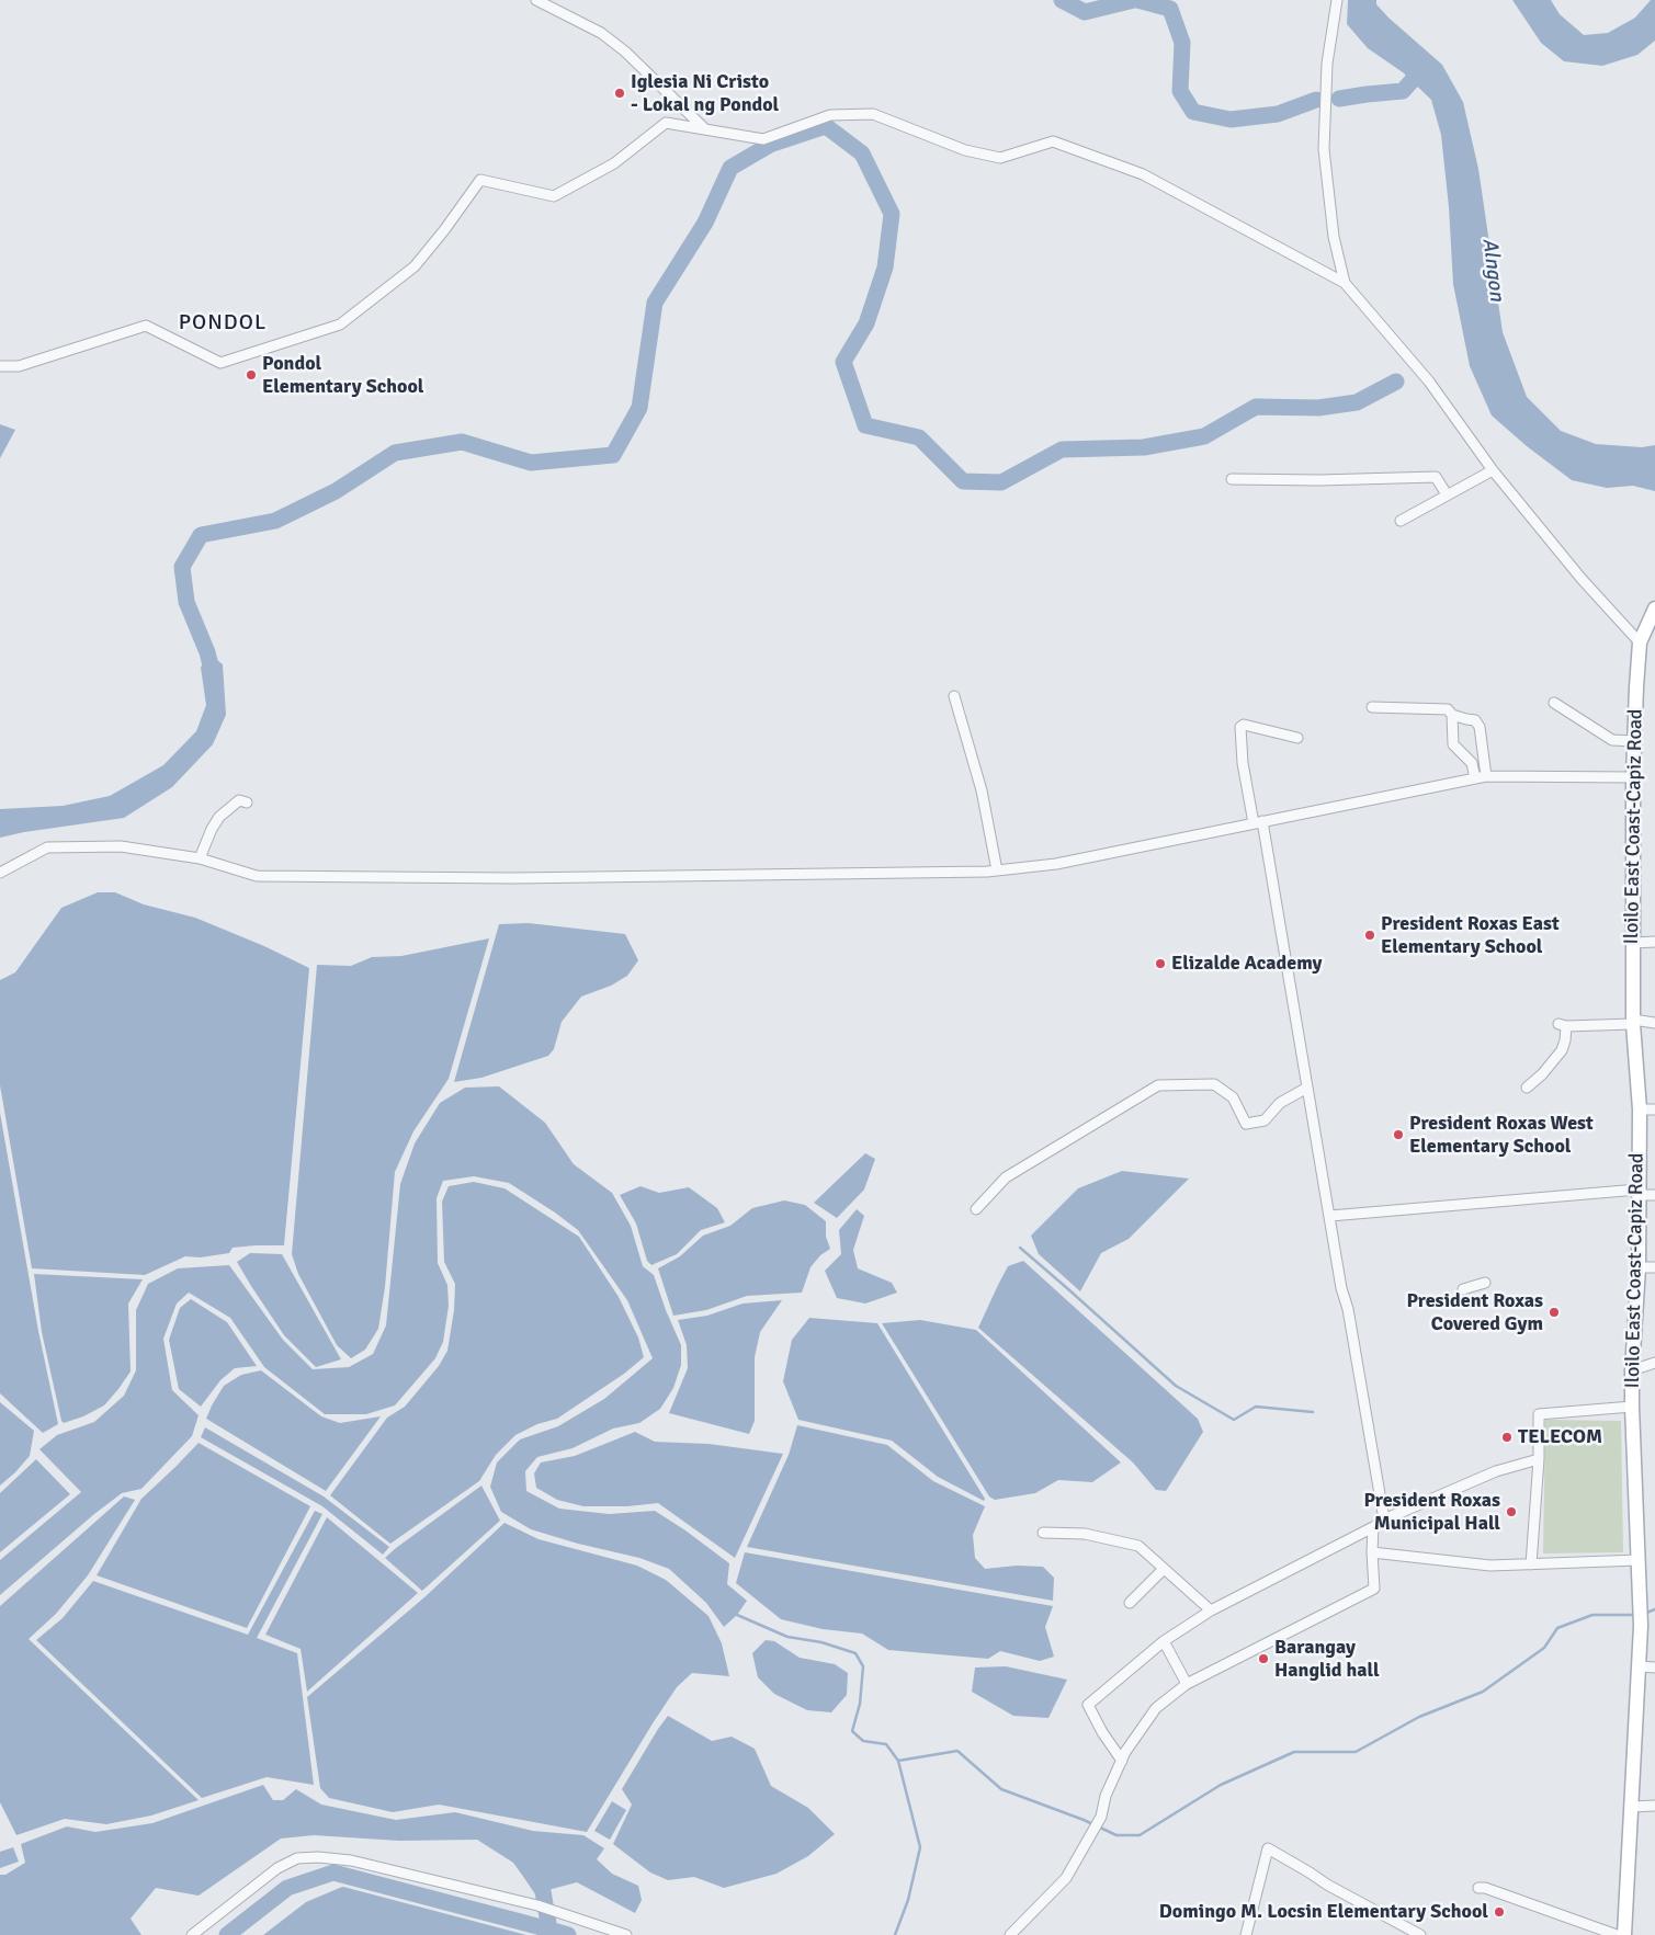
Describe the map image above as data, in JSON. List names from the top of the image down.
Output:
{
  "streets": {
    "main road": ["Iloilo East Coast-Capiz Road"]
  },
  "districts": ["PONDOL"],
  "water": ["Alngon"],
  "places": [
    "Iglesia Ni Cristo - Lokal ng Pondol",
    "Pondol Elementary School",
    "President Roxas East Elementary School",
    "Elizalde Academy",
    "President Roxas West Elementary School",
    "President Roxas Covered Gym",
    "TELECOM",
    "President Roxas Municipal Hall",
    "Barangay Hanglid hall",
    "Domingo M. Locsin Elementary School"
  ]
}
